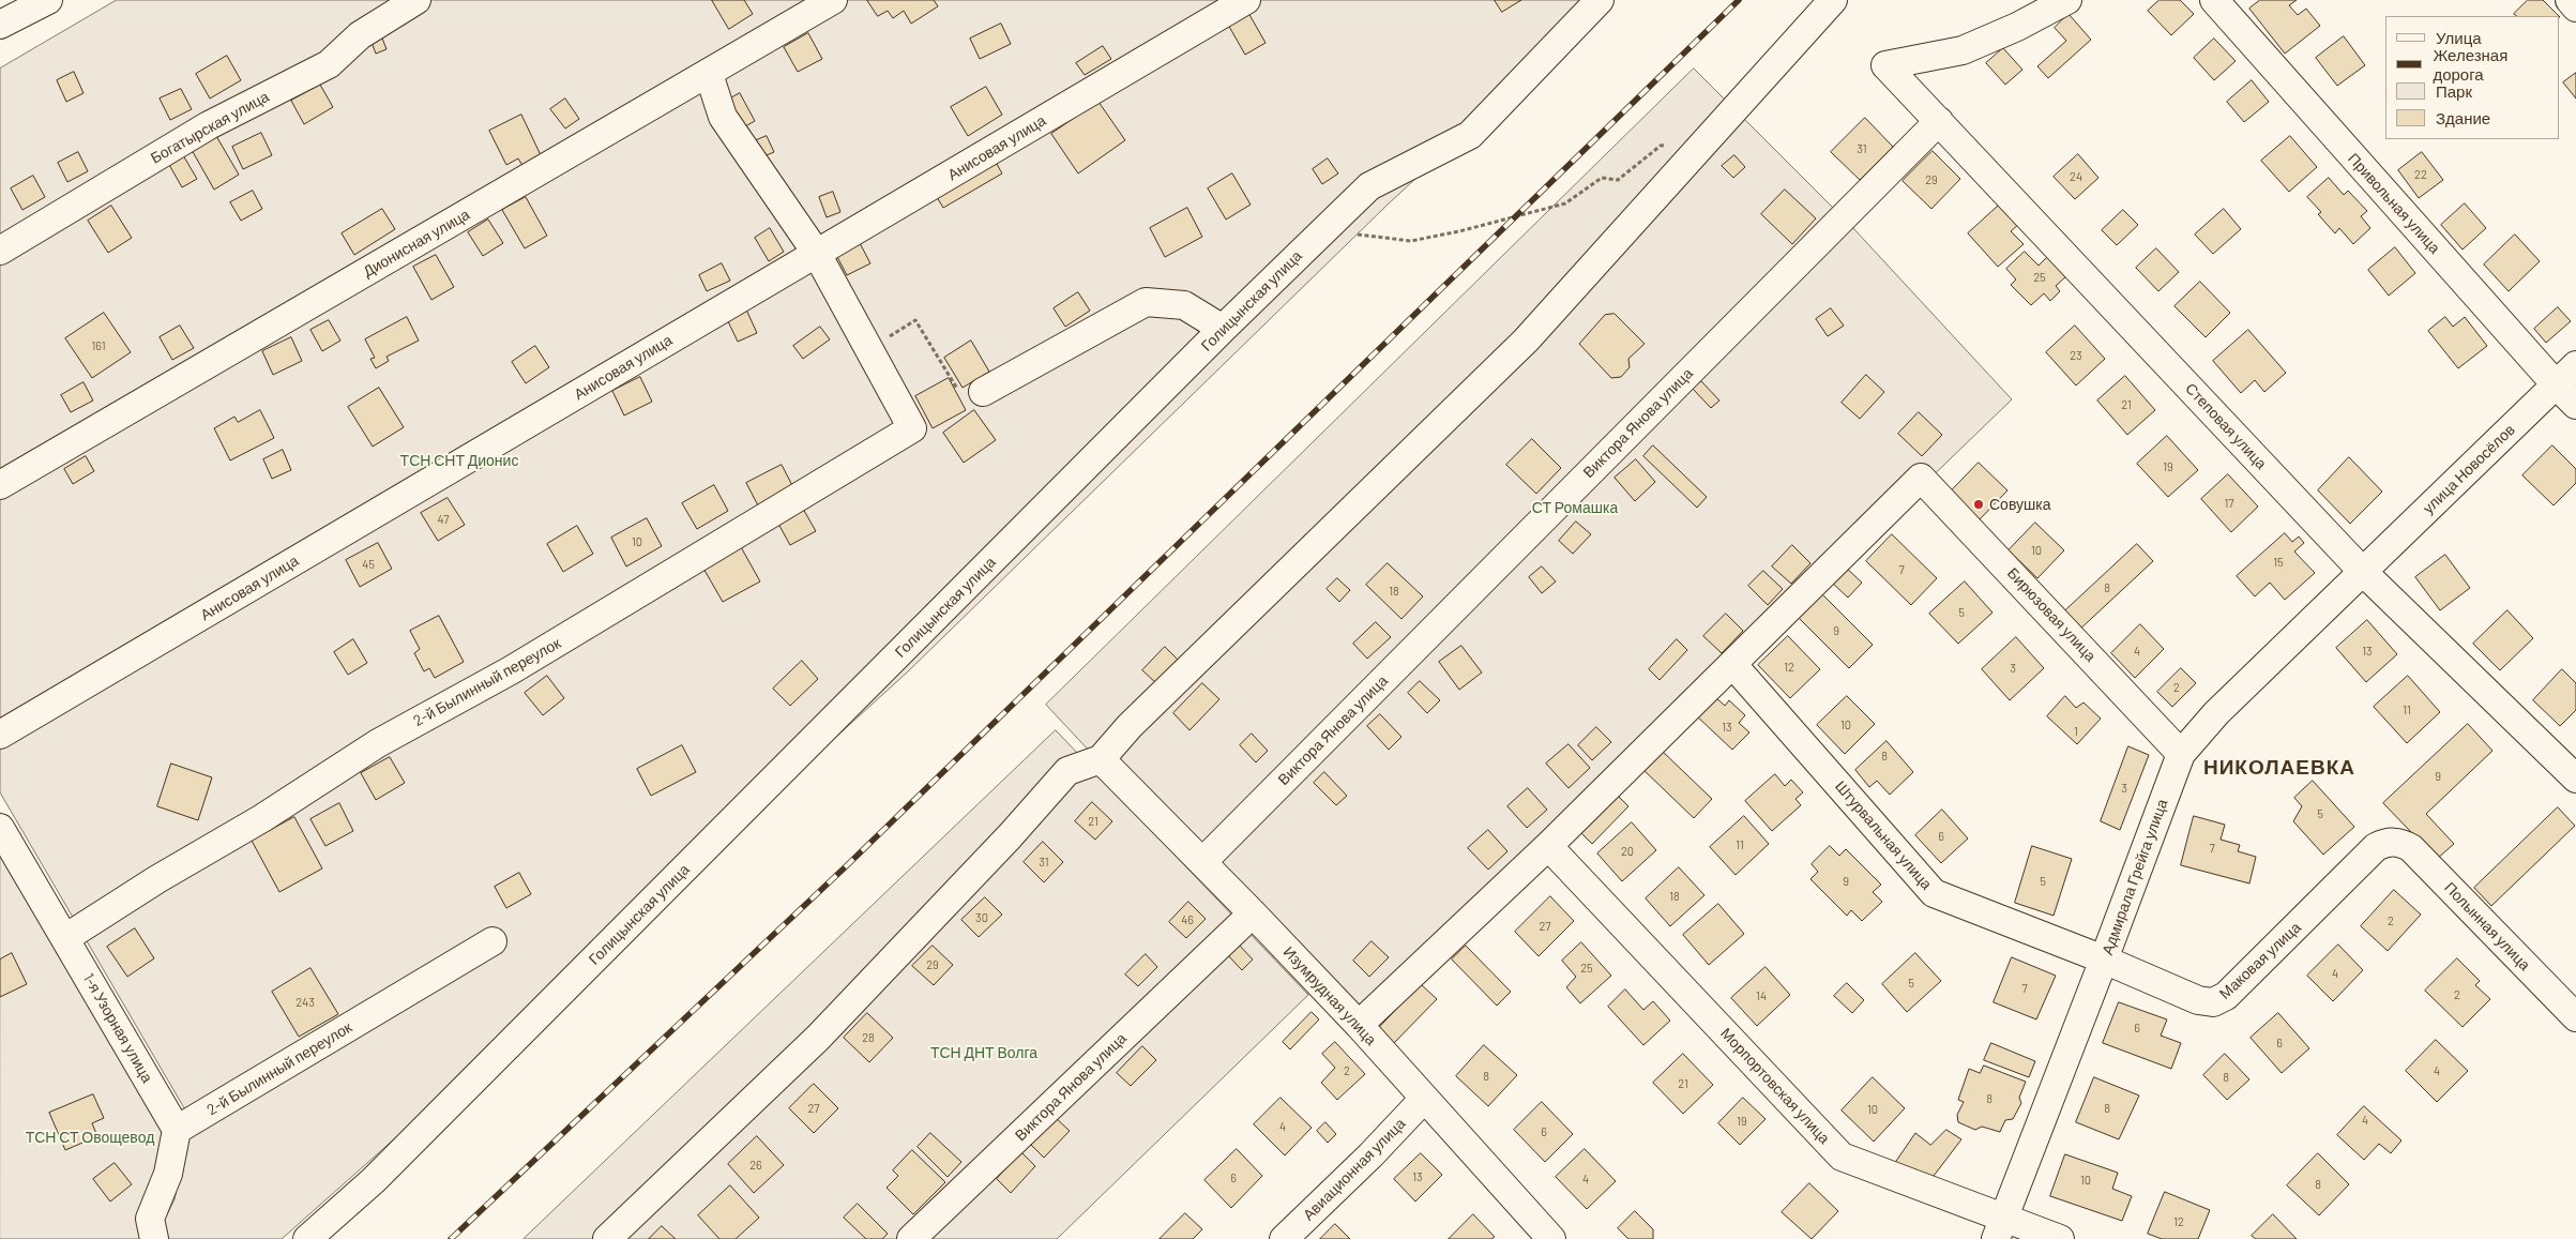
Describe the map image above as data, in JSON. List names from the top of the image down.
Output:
{
  "streets": {
    "street": [
      "Богатырская улица",
      "Анисовая улица",
      "Привольная улица",
      "Дионисная улица",
      "Голицынская улица",
      "Виктора Янова улица",
      "Степовая улица",
      "улица Новосёлов",
      "Бирюзовая улица",
      "2-й Былинный переулок",
      "Штурвальная улица",
      "Адмирала Грейга улица",
      "Полынная улица",
      "Маковая улица",
      "Изумрудная улица",
      "1-я Узорная улица",
      "Морпортовская улица",
      "Авиационная улица"
    ]
  },
  "crossings": [
    ["Привольная улица", "улица Новосёлов"],
    ["Виктора Янова улица", "Степовая улица"],
    ["Виктора Янова улица", "Изумрудная улица"],
    ["Степовая улица", "улица Новосёлов"],
    ["Степовая улица", "Адмирала Грейга улица"],
    ["улица Новосёлов", "Адмирала Грейга улица"],
    ["Бирюзовая улица", "Штурвальная улица"],
    ["Бирюзовая улица", "Адмирала Грейга улица"],
    ["2-й Былинный переулок", "1-я Узорная улица"],
    ["Штурвальная улица", "Адмирала Грейга улица"],
    ["Штурвальная улица", "Маковая улица"],
    ["Адмирала Грейга улица", "Маковая улица"],
    ["Адмирала Грейга улица", "Морпортовская улица"],
    ["Полынная улица", "Маковая улица"],
    ["Изумрудная улица", "Авиационная улица"]
  ],
  "districts": ["НИКОЛАЕВКА"],
  "parks": [
    "ТСН СНТ Дионис",
    "СТ Ромашка",
    "ТСН ДНТ Волга",
    "ТСН СТ Овощевод"
  ],
  "places": ["Совушка"],
  "house_numbers": [
    "31",
    "22",
    "24",
    "29",
    "25",
    "161",
    "23",
    "21",
    "19",
    "17",
    "47",
    "10",
    "10",
    "15",
    "45",
    "7",
    "8",
    "18",
    "5",
    "9",
    "4",
    "13",
    "12",
    "3",
    "2",
    "11",
    "10",
    "13",
    "1",
    "8",
    "9",
    "3",
    "5",
    "21",
    "6",
    "11",
    "7",
    "20",
    "31",
    "9",
    "5",
    "18",
    "30",
    "46",
    "2",
    "27",
    "29",
    "25",
    "4",
    "5",
    "7",
    "2",
    "14",
    "243",
    "6",
    "28",
    "6",
    "2",
    "4",
    "8",
    "8",
    "21",
    "8",
    "27",
    "8",
    "10",
    "4",
    "19",
    "4",
    "6",
    "26",
    "13",
    "6",
    "4",
    "10",
    "8",
    "12"
  ],
  "legend": [
    "Улица",
    "Железная дорога",
    "Парк",
    "Здание"
  ]
}
